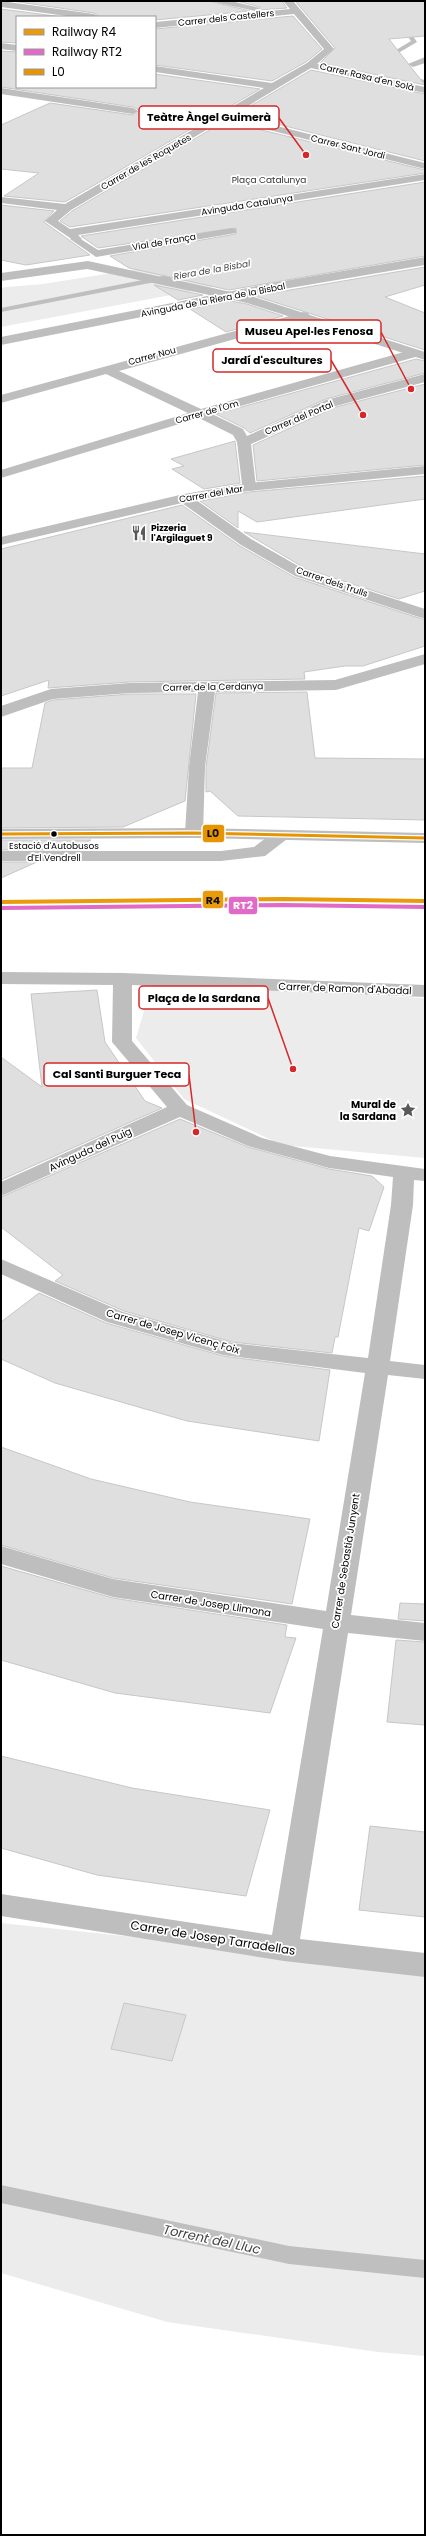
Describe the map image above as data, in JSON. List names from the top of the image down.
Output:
{
  "streets": {
    "street": [
      "Carrer dels Castellers",
      "Carrer Rasa d'en Solà",
      "Carrer Sant Jordi",
      "Carrer de les Roquetes",
      "Avinguda Catalunya",
      "Vial de França",
      "Avinguda de la Riera de la Bisbal",
      "Carrer Nou",
      "Carrer de l'Om",
      "Carrer del Portal",
      "Carrer del Mar",
      "Carrer dels Trulls",
      "Carrer de la Cerdanya",
      "Carrer de Ramon d'Abadal",
      "Avinguda del Puig",
      "Carrer de Josep Vicenç Foix",
      "Carrer de Sebastià Junyent",
      "Carrer de Josep Llimona",
      "Carrer de Josep Tarradellas"
    ]
  },
  "crossings": [
    ["Carrer dels Castellers", "Carrer de les Roquetes"],
    ["Carrer Rasa d'en Solà", "Carrer de les Roquetes"],
    ["Carrer Sant Jordi", "Carrer de les Roquetes"],
    ["Carrer de les Roquetes", "Avinguda Catalunya"],
    ["Carrer de les Roquetes", "Vial de França"],
    ["Carrer del Mar", "Carrer dels Trulls"],
    ["Carrer de Josep Vicenç Foix", "Carrer de Sebastià Junyent"],
    ["Carrer de Sebastià Junyent", "Carrer de Josep Llimona"],
    ["Carrer de Sebastià Junyent", "Carrer de Josep Tarradellas"]
  ],
  "water": ["Riera de la Bisbal", "Torrent del Lluc"],
  "parks": ["Plaça Catalunya"],
  "places": {
    "other": [
      "Teàtre Àngel Guimerà",
      "Museu Apel·les Fenosa",
      "Jardí d'escultures",
      "Estació d'Autobusos d'El Vendrell",
      "Plaça de la Sardana",
      "Cal Santi Burguer Teca"
    ],
    "restaurant": ["Pizzeria l'Argilaguet 9"],
    "place": ["Mural de la Sardana"]
  },
  "lines": ["transit line L0", "rail line R4", "rail line RT2"],
  "legend": ["Railway R4", "Railway RT2", "L0"]
}
